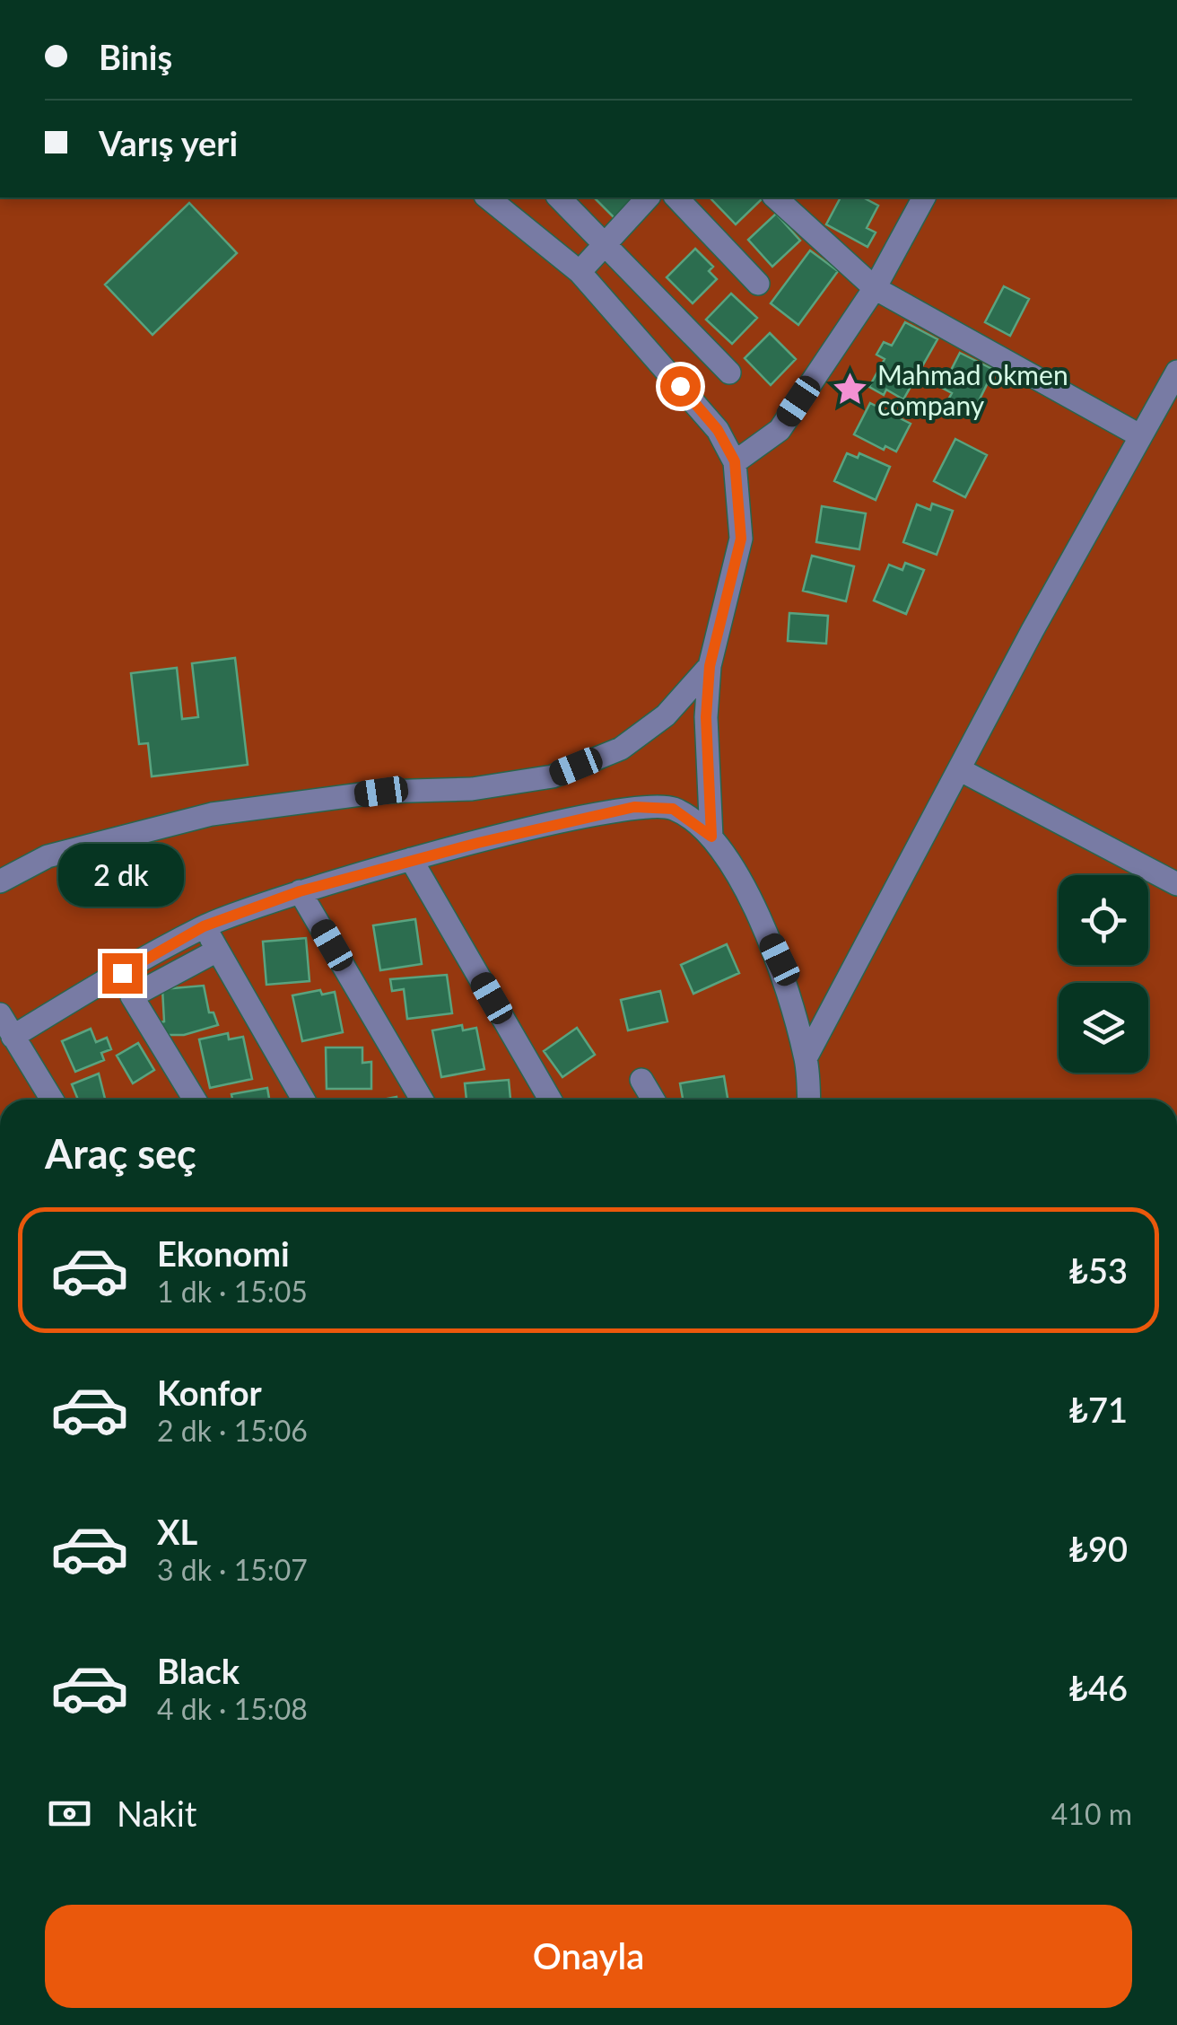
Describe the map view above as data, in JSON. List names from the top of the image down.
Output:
{
  "places": {
    "place": ["Mahmad okmen company"]
  },
  "page": {
    "banner": ["Biniş", "Varış yeri"],
    "bubble": "2 dk",
    "heading": "Araç seç",
    "list": [
      {
        "name": "Ekonomi",
        "note": "1 dk · 15:05",
        "value": "₺53"
      },
      {
        "name": "Konfor",
        "note": "2 dk · 15:06",
        "value": "₺71"
      },
      {
        "name": "XL",
        "note": "3 dk · 15:07",
        "value": "₺90"
      },
      {
        "name": "Black",
        "note": "4 dk · 15:08",
        "value": "₺46"
      }
    ],
    "pay": ["Nakit", "410 m"],
    "buttons": "Onayla"
  }
}
